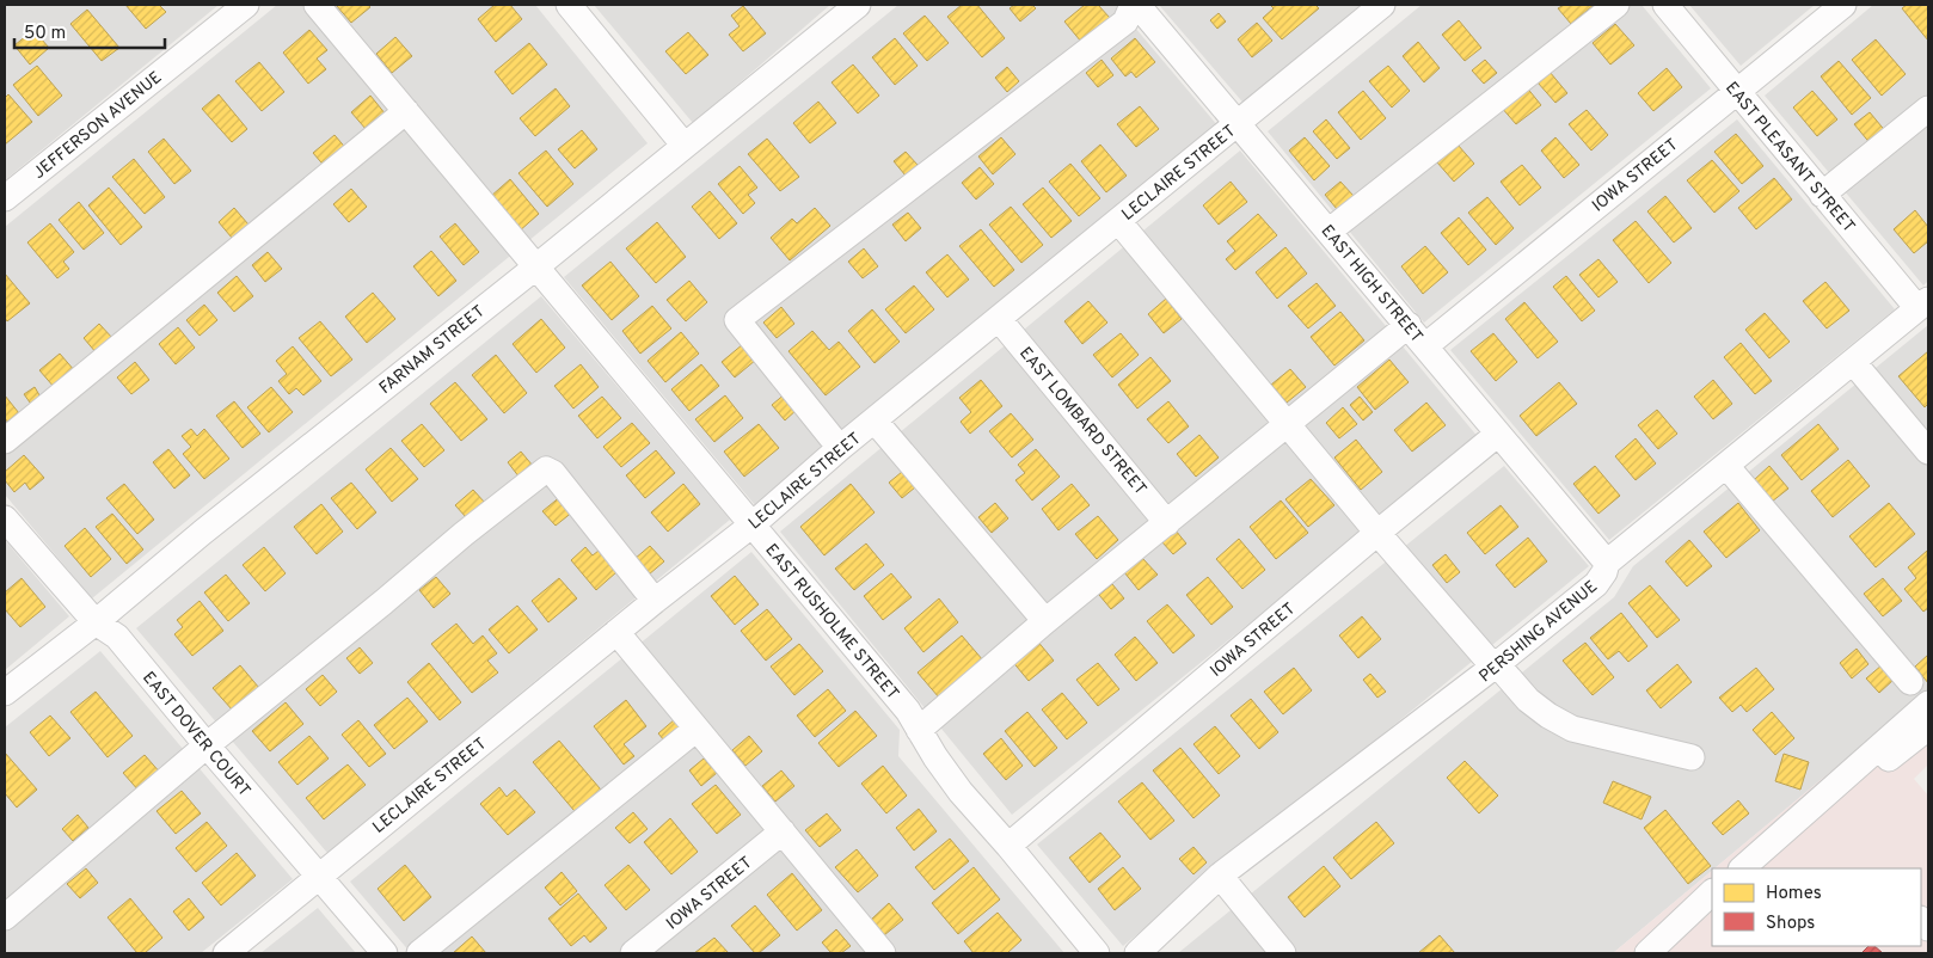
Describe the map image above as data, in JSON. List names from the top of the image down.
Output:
{
  "streets": {
    "street": [
      "JEFFERSON AVENUE",
      "EAST PLEASANT STREET",
      "LECLAIRE STREET",
      "IOWA STREET",
      "EAST HIGH STREET",
      "FARNAM STREET",
      "EAST LOMBARD STREET",
      "EAST RUSHOLME STREET",
      "PERSHING AVENUE",
      "EAST DOVER COURT"
    ]
  },
  "crossings": [
    ["EAST PLEASANT STREET", "IOWA STREET"],
    ["EAST PLEASANT STREET", "PERSHING AVENUE"],
    ["LECLAIRE STREET", "EAST HIGH STREET"],
    ["LECLAIRE STREET", "EAST LOMBARD STREET"],
    ["LECLAIRE STREET", "EAST RUSHOLME STREET"],
    ["LECLAIRE STREET", "EAST DOVER COURT"],
    ["IOWA STREET", "EAST HIGH STREET"],
    ["IOWA STREET", "EAST RUSHOLME STREET"],
    ["EAST HIGH STREET", "PERSHING AVENUE"],
    ["FARNAM STREET", "EAST RUSHOLME STREET"],
    ["FARNAM STREET", "EAST DOVER COURT"]
  ],
  "legend": ["Homes", "Shops"],
  "scale_bar": "50 m"
}
